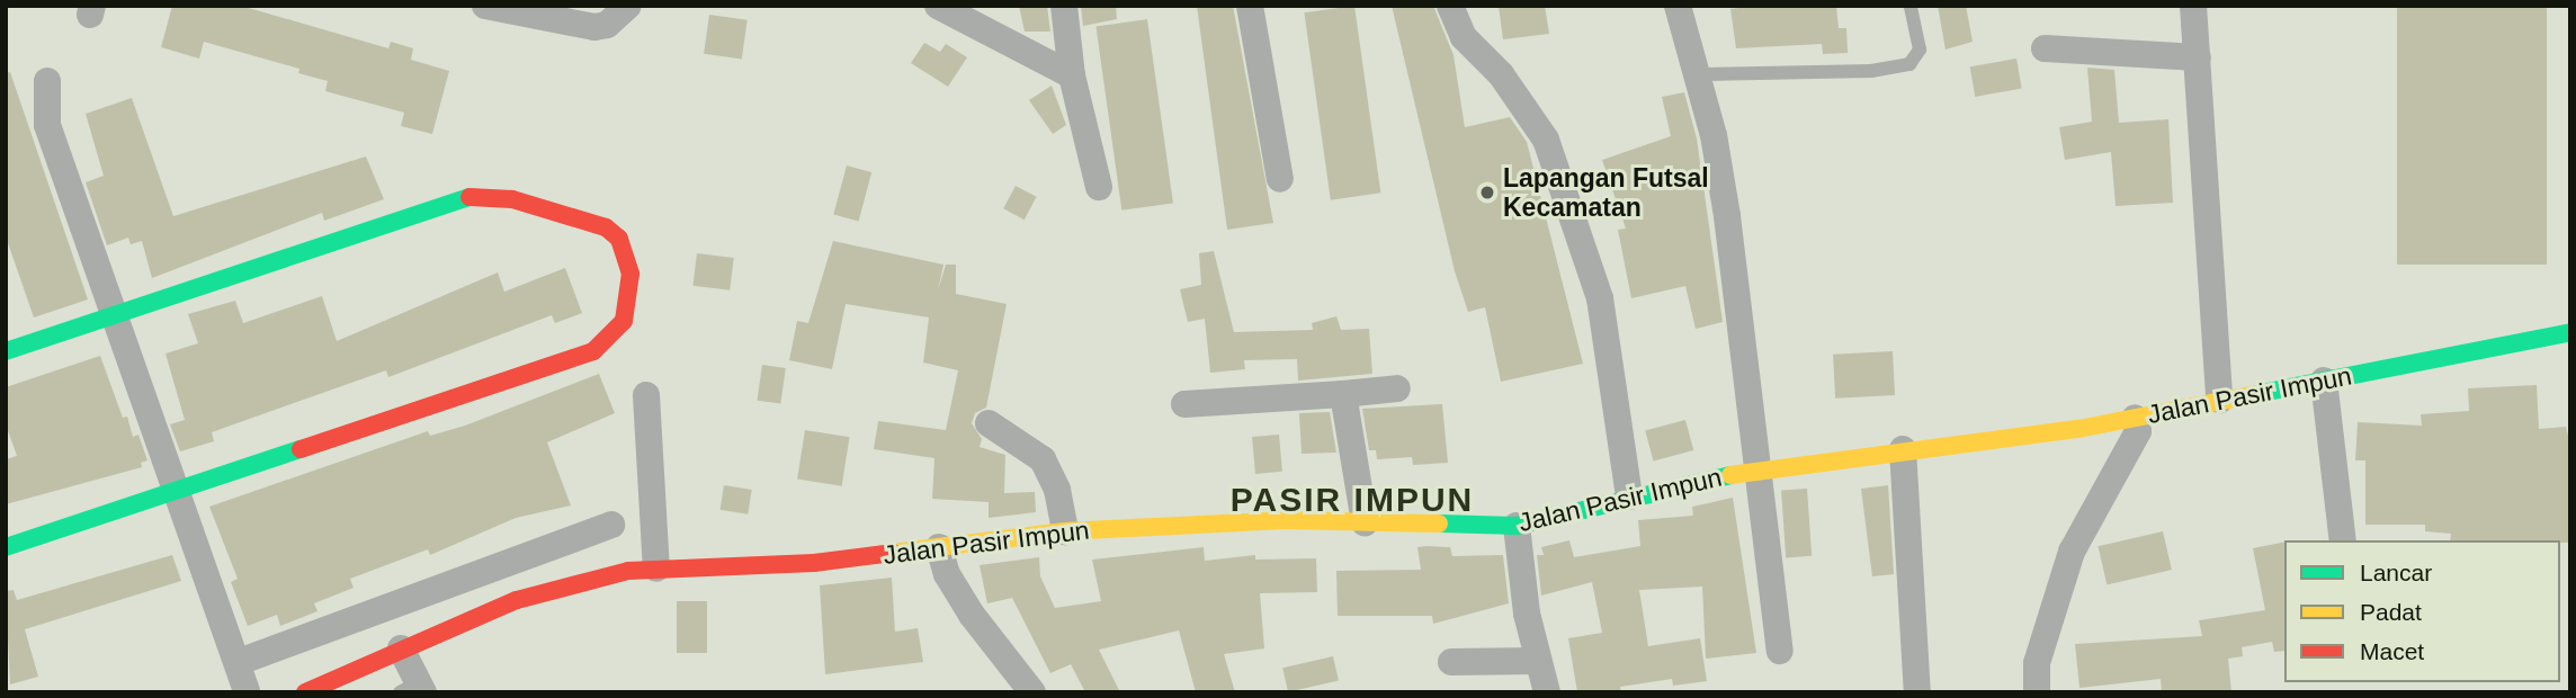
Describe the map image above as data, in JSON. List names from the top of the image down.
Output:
{
  "streets": {
    "street": ["Jalan Pasir Impun"]
  },
  "districts": ["PASIR IMPUN"],
  "places": ["Lapangan Futsal Kecamatan"],
  "legend": ["Lancar", "Padat", "Macet"]
}
